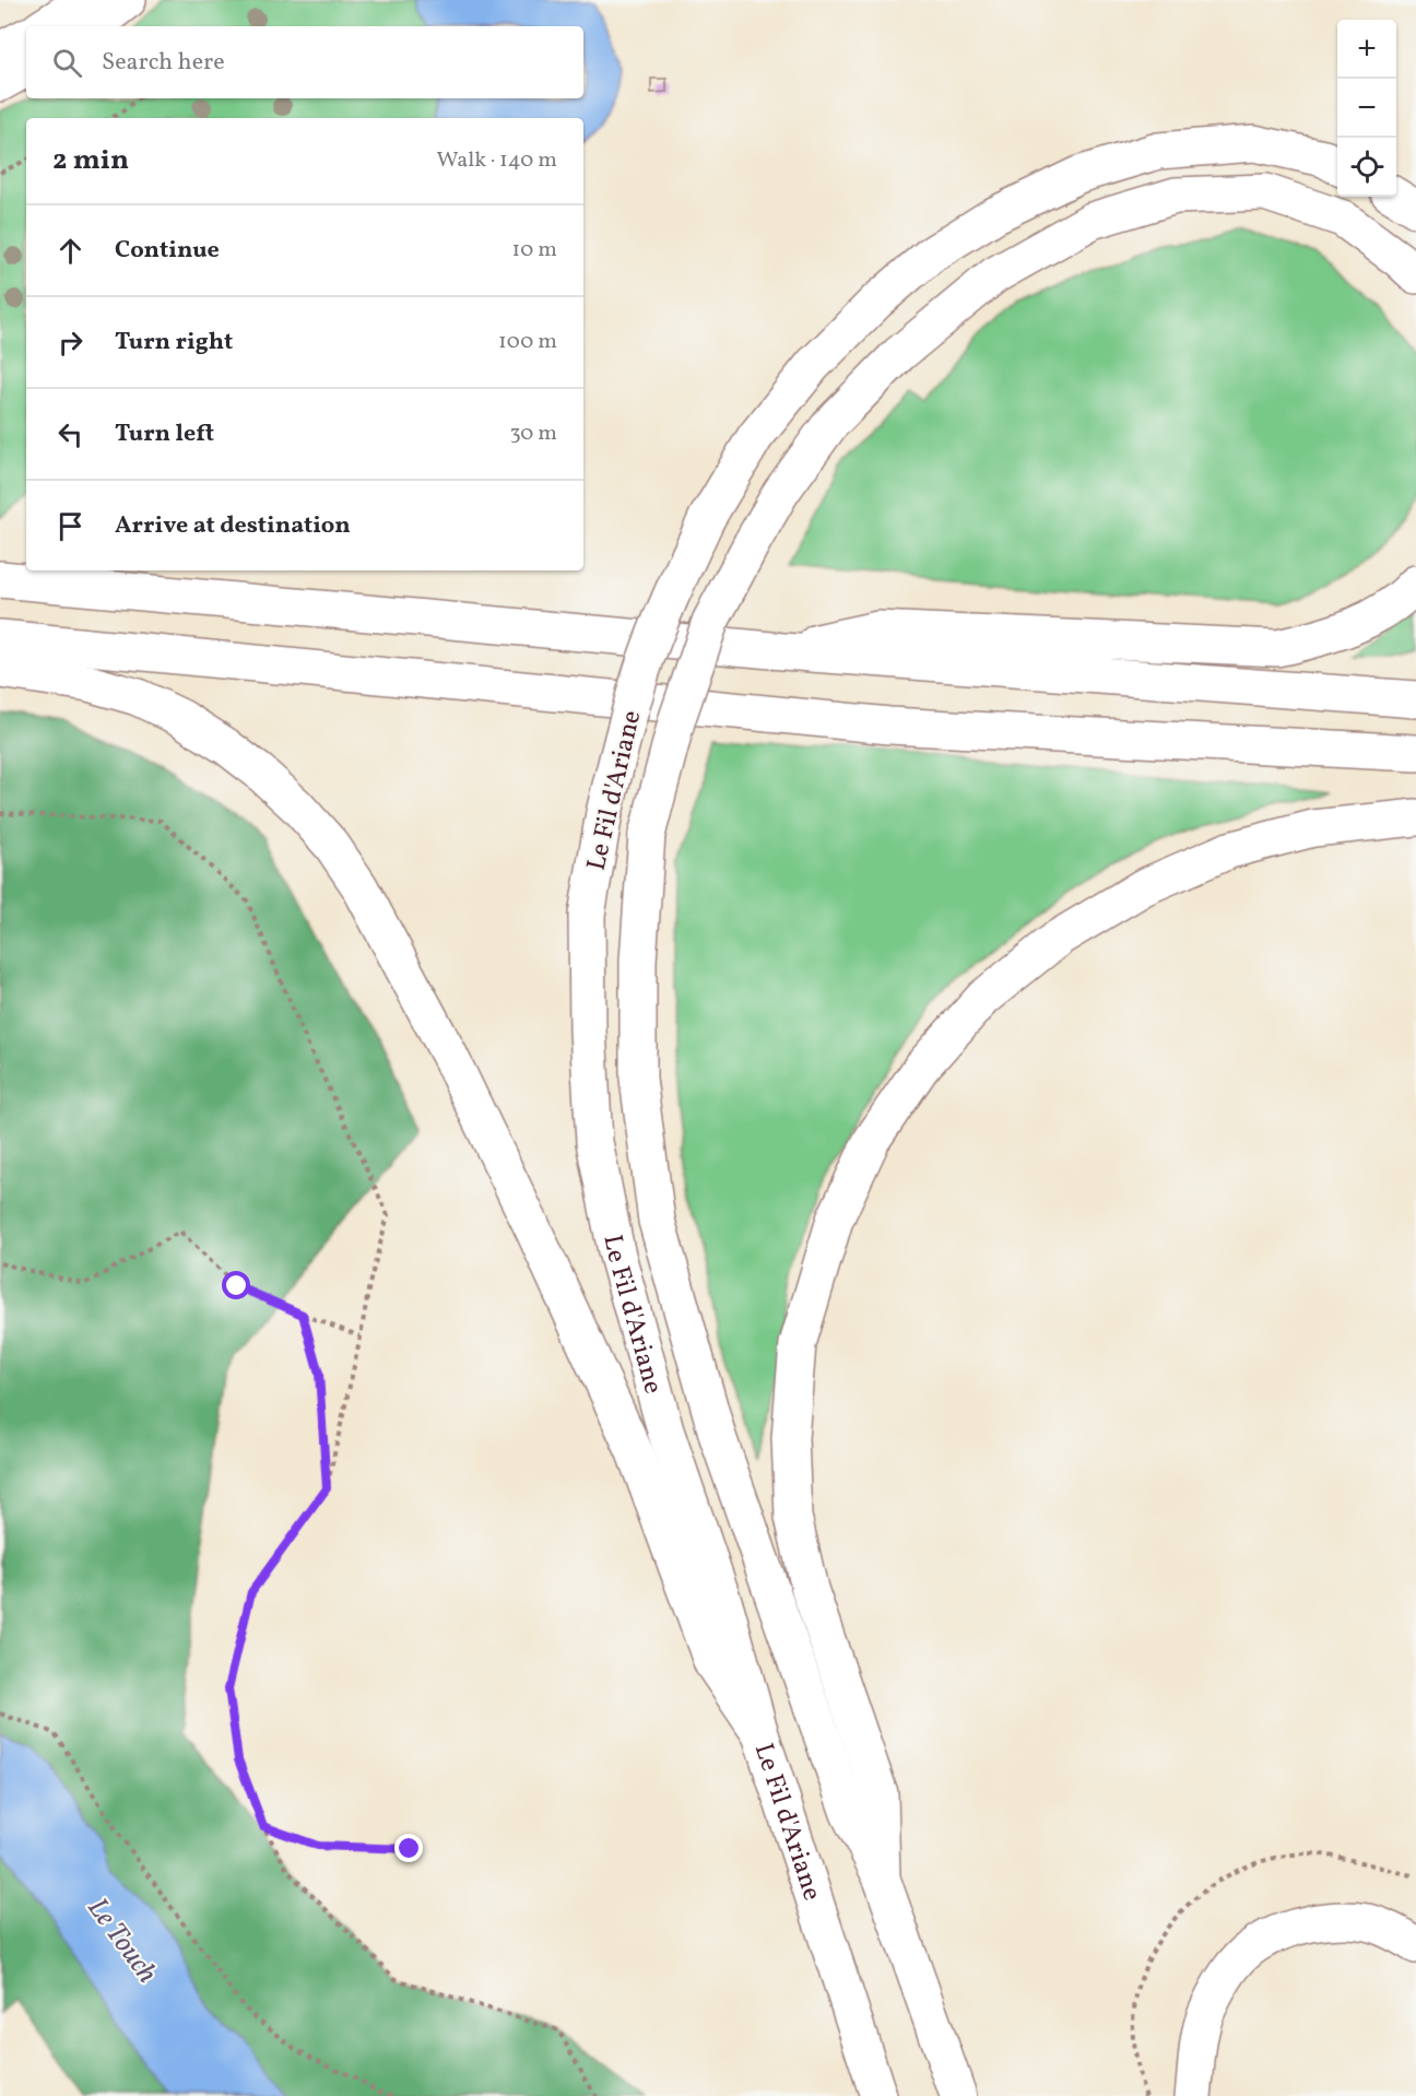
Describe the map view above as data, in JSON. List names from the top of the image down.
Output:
{
  "streets": {
    "main road": ["Le Fil d'Ariane"]
  },
  "water": ["Le Touch"],
  "page": {
    "map_buttons": ["+", "−"],
    "search": "Search here",
    "heading": ["2 min", "Walk · 140 m"],
    "list": [
      ["Continue", "10 m"],
      ["Turn right", "100 m"],
      ["Turn left", "30 m"],
      "Arrive at destination"
    ]
  }
}
